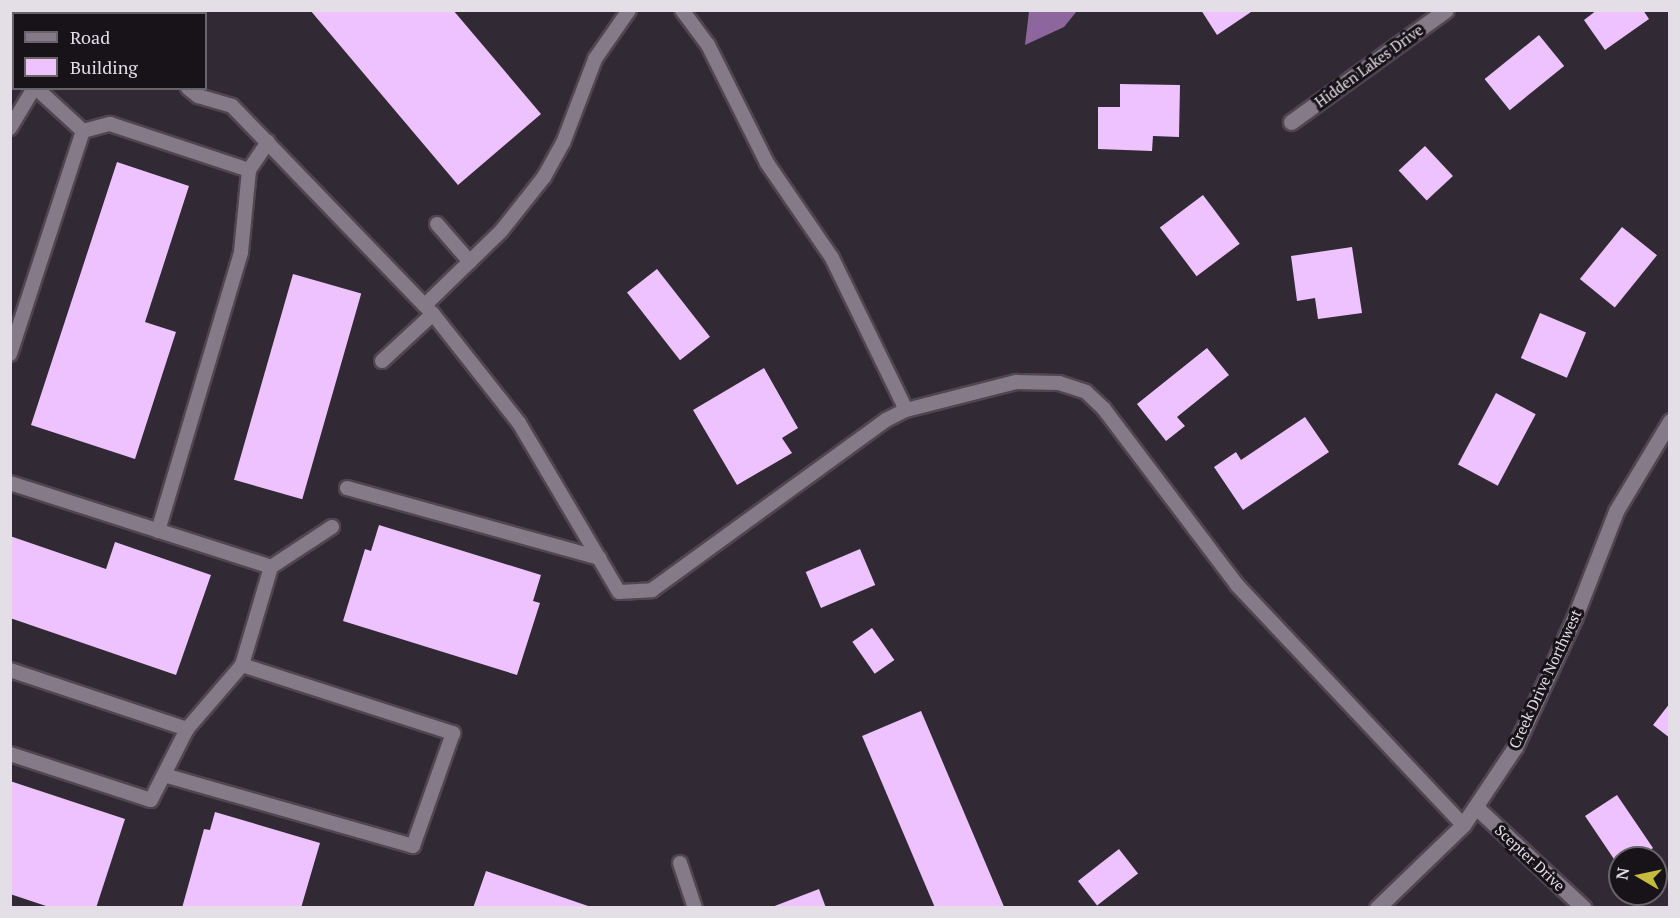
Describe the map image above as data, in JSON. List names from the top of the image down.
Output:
{
  "streets": {
    "street": ["Hidden Lakes Drive", "Creek Drive Northwest", "Scepter Drive"]
  },
  "crossings": [
    ["Creek Drive Northwest", "Scepter Drive"]
  ],
  "legend": ["Road", "Building"],
  "north": "left"
}
